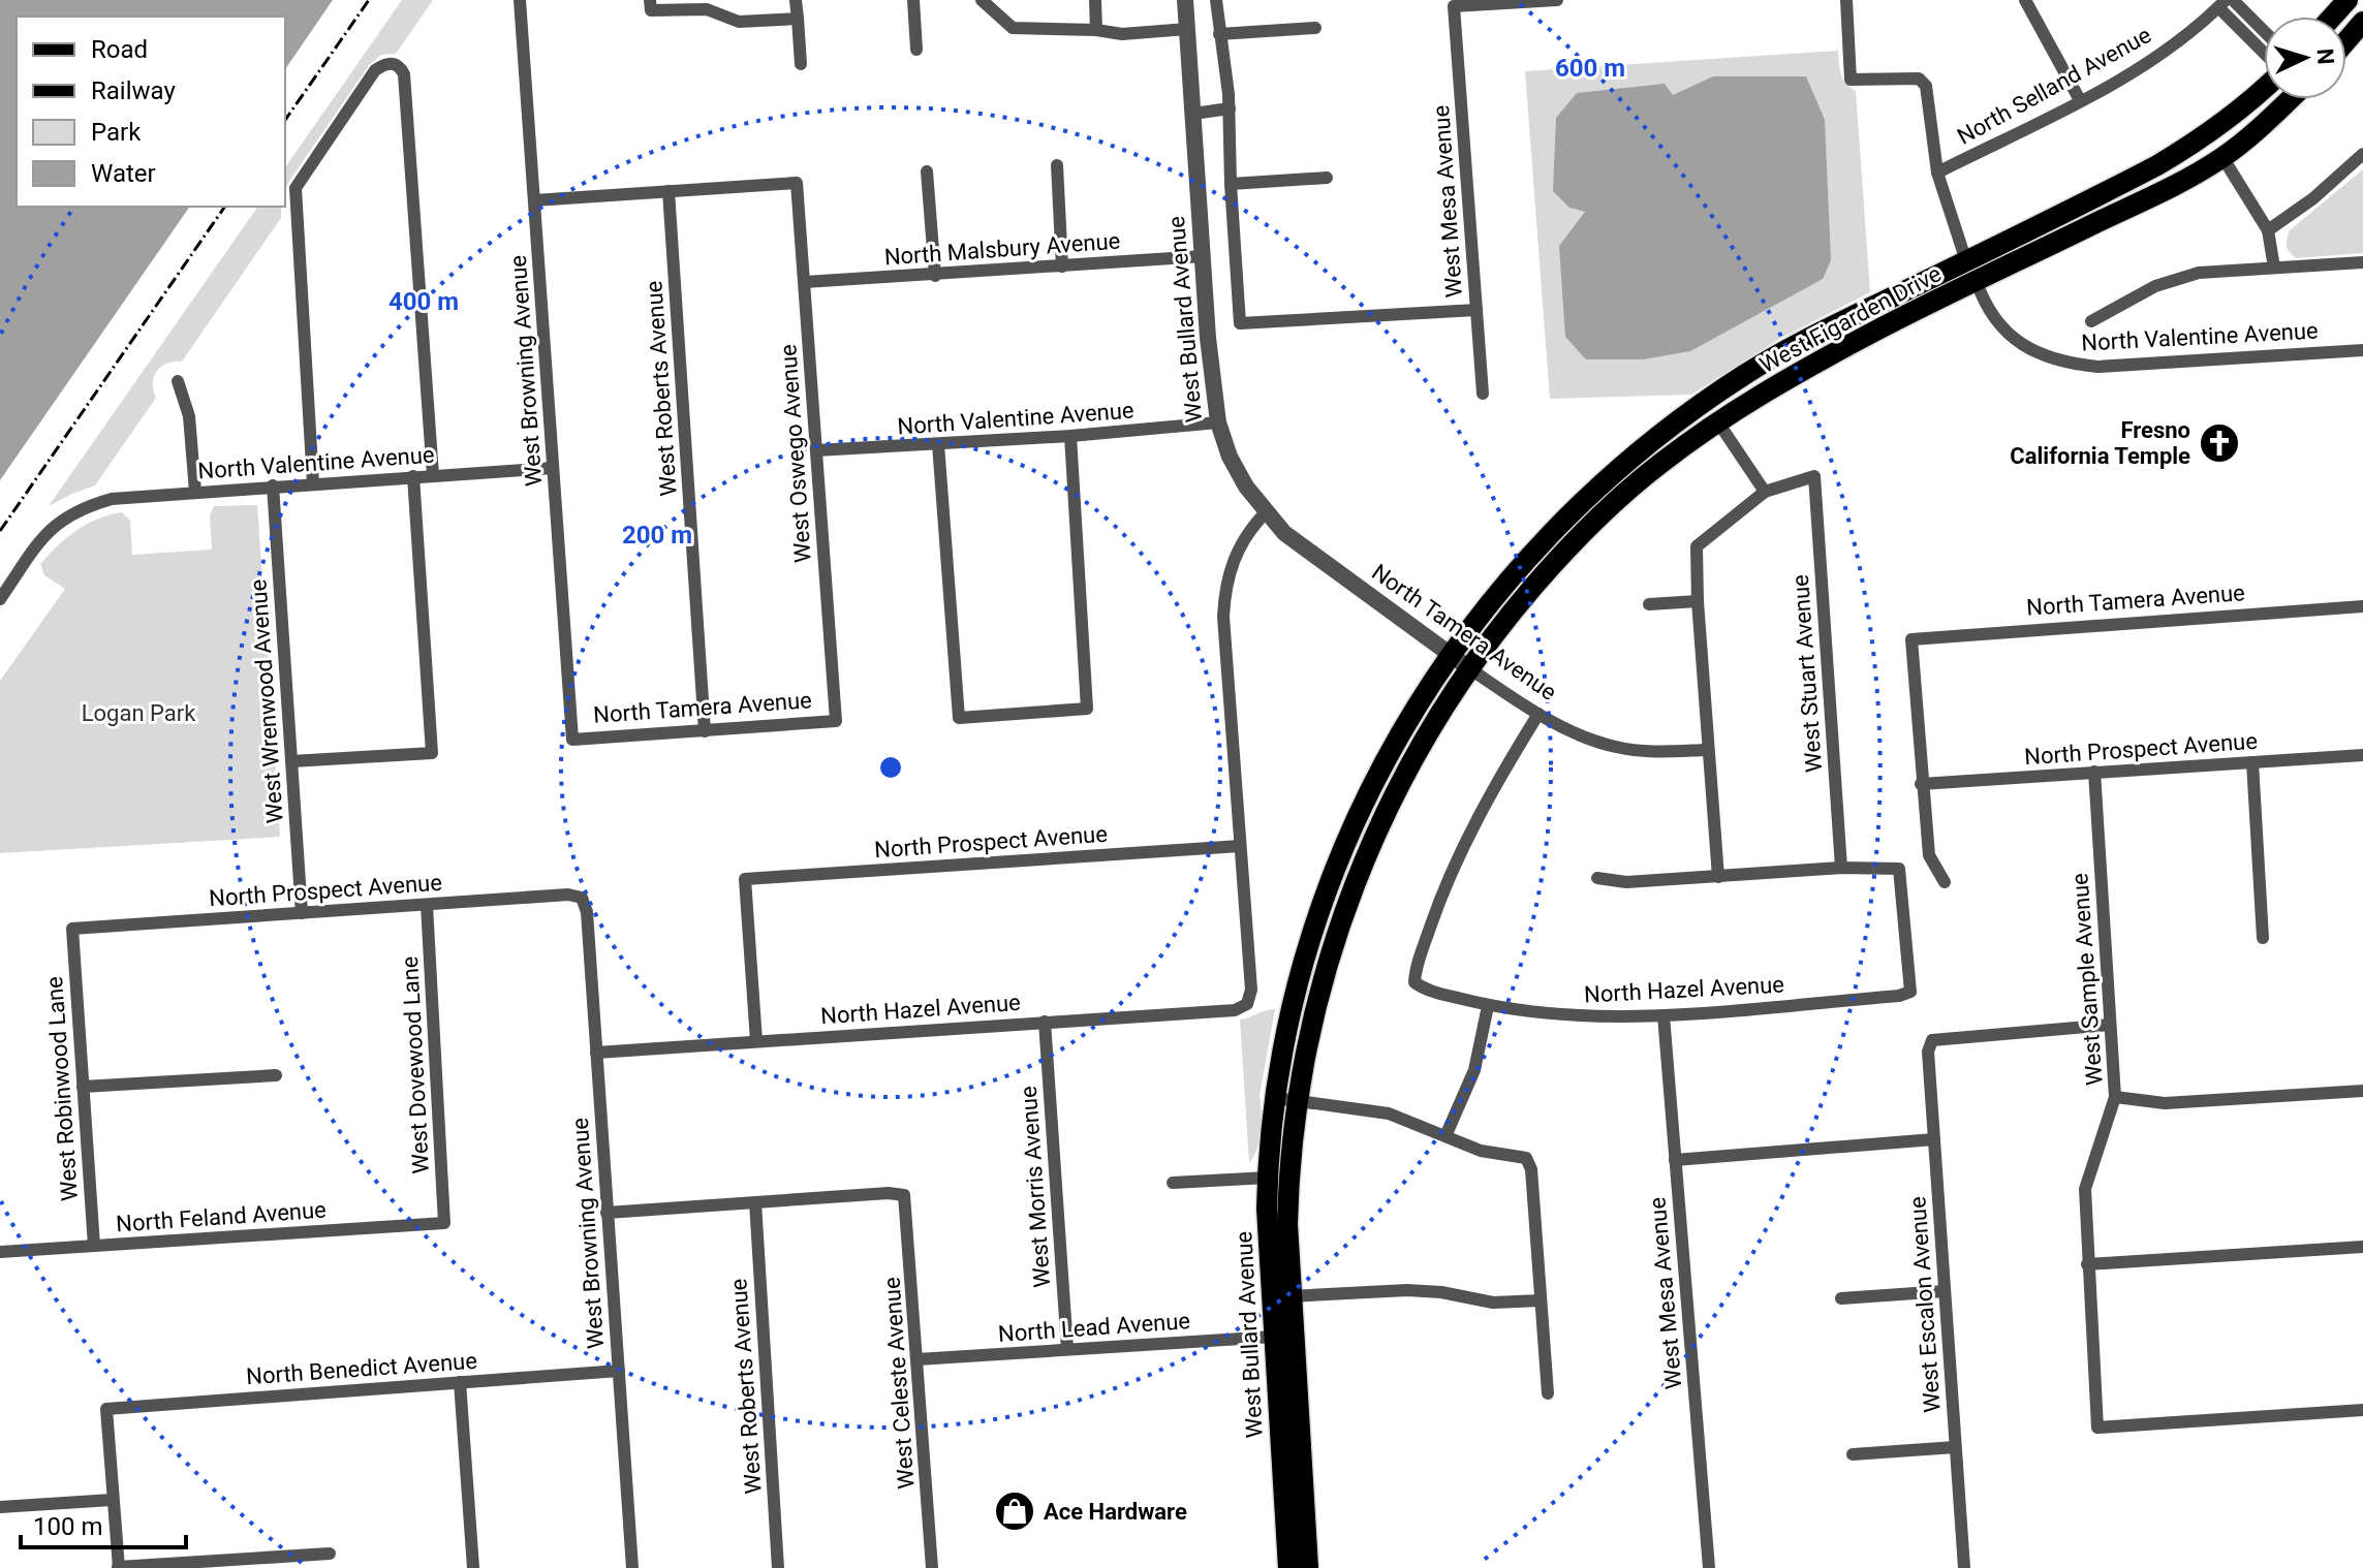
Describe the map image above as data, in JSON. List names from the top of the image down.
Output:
{
  "streets": {
    "main road": ["West Bullard Avenue", "West Figarden Drive"],
    "street": [
      "North Selland Avenue",
      "West Mesa Avenue",
      "North Malsbury Avenue",
      "North Valentine Avenue",
      "West Browning Avenue",
      "West Roberts Avenue",
      "West Oswego Avenue",
      "North Tamera Avenue",
      "West Stuart Avenue",
      "West Wrenwood Avenue",
      "North Prospect Avenue",
      "West Sample Avenue",
      "North Hazel Avenue",
      "West Dovewood Lane",
      "West Robinwood Lane",
      "West Morris Avenue",
      "North Feland Avenue",
      "West Escalon Avenue",
      "North Lead Avenue",
      "North Benedict Avenue",
      "West Celeste Avenue"
    ]
  },
  "crossings": [
    ["West Mesa Avenue", "North Hazel Avenue"],
    ["North Malsbury Avenue", "West Bullard Avenue"],
    ["North Malsbury Avenue", "West Oswego Avenue"],
    ["West Bullard Avenue", "West Figarden Drive"],
    ["West Bullard Avenue", "North Valentine Avenue"],
    ["West Bullard Avenue", "North Tamera Avenue"],
    ["West Bullard Avenue", "North Lead Avenue"],
    ["West Figarden Drive", "North Valentine Avenue"],
    ["West Figarden Drive", "North Tamera Avenue"],
    ["North Valentine Avenue", "West Browning Avenue"],
    ["North Valentine Avenue", "West Oswego Avenue"],
    ["North Valentine Avenue", "West Wrenwood Avenue"],
    ["West Browning Avenue", "North Tamera Avenue"],
    ["West Browning Avenue", "North Prospect Avenue"],
    ["West Browning Avenue", "North Hazel Avenue"],
    ["West Browning Avenue", "North Benedict Avenue"],
    ["West Roberts Avenue", "West Oswego Avenue"],
    ["West Roberts Avenue", "North Tamera Avenue"],
    ["West Roberts Avenue", "West Celeste Avenue"],
    ["West Oswego Avenue", "North Tamera Avenue"],
    ["North Tamera Avenue", "North Prospect Avenue"],
    ["North Tamera Avenue", "North Hazel Avenue"],
    ["West Stuart Avenue", "North Hazel Avenue"],
    ["West Wrenwood Avenue", "North Prospect Avenue"],
    ["North Prospect Avenue", "West Sample Avenue"],
    ["North Prospect Avenue", "North Hazel Avenue"],
    ["North Prospect Avenue", "West Dovewood Lane"],
    ["North Prospect Avenue", "West Robinwood Lane"],
    ["West Sample Avenue", "West Escalon Avenue"],
    ["North Hazel Avenue", "West Morris Avenue"],
    ["West Dovewood Lane", "North Feland Avenue"],
    ["West Robinwood Lane", "North Feland Avenue"],
    ["West Morris Avenue", "North Lead Avenue"],
    ["North Lead Avenue", "West Celeste Avenue"]
  ],
  "parks": ["Logan Park"],
  "places": {
    "church": ["Fresno California Temple"],
    "shop": ["Ace Hardware"]
  },
  "legend": [
    "Road",
    "Railway",
    "Park",
    "Water"
  ],
  "scale_bar": "100 m",
  "north": "right",
  "rings": ["600 m", "400 m", "200 m"]
}
